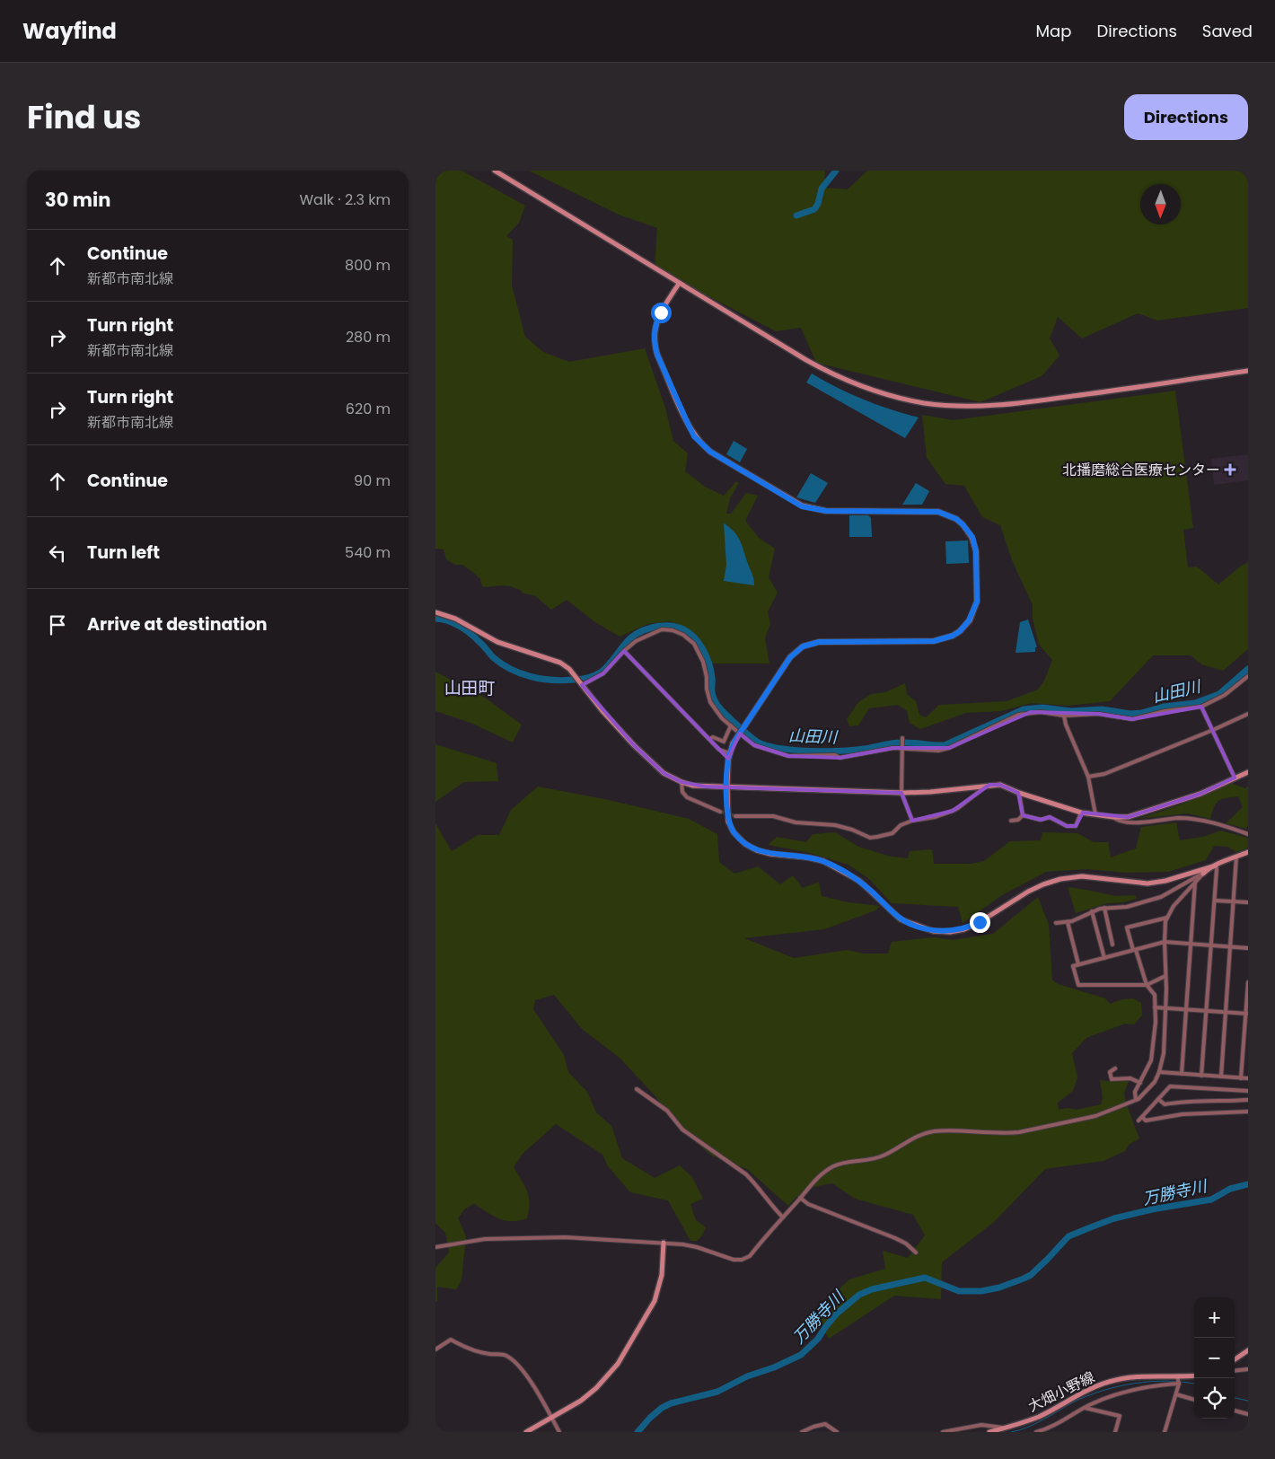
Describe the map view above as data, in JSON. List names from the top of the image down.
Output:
{
  "streets": {
    "street": ["大畑小野線"]
  },
  "districts": ["山田町"],
  "water": ["山田川", "万勝寺川"],
  "places": {
    "health": ["北播磨総合医療センター"]
  },
  "north": "bottom",
  "page": {
    "header": "Wayfind",
    "nav": ["Map", "Directions", "Saved"],
    "title": "Find us",
    "buttons": "Directions",
    "heading": ["30 min", "Walk · 2.3 km"],
    "list": [
      ["Continue", "新都市南北線", "800 m"],
      ["Turn right", "新都市南北線", "280 m"],
      ["Turn right", "新都市南北線", "620 m"],
      ["Continue", "90 m"],
      ["Turn left", "540 m"],
      "Arrive at destination"
    ],
    "map_buttons": ["+", "−"]
  }
}
